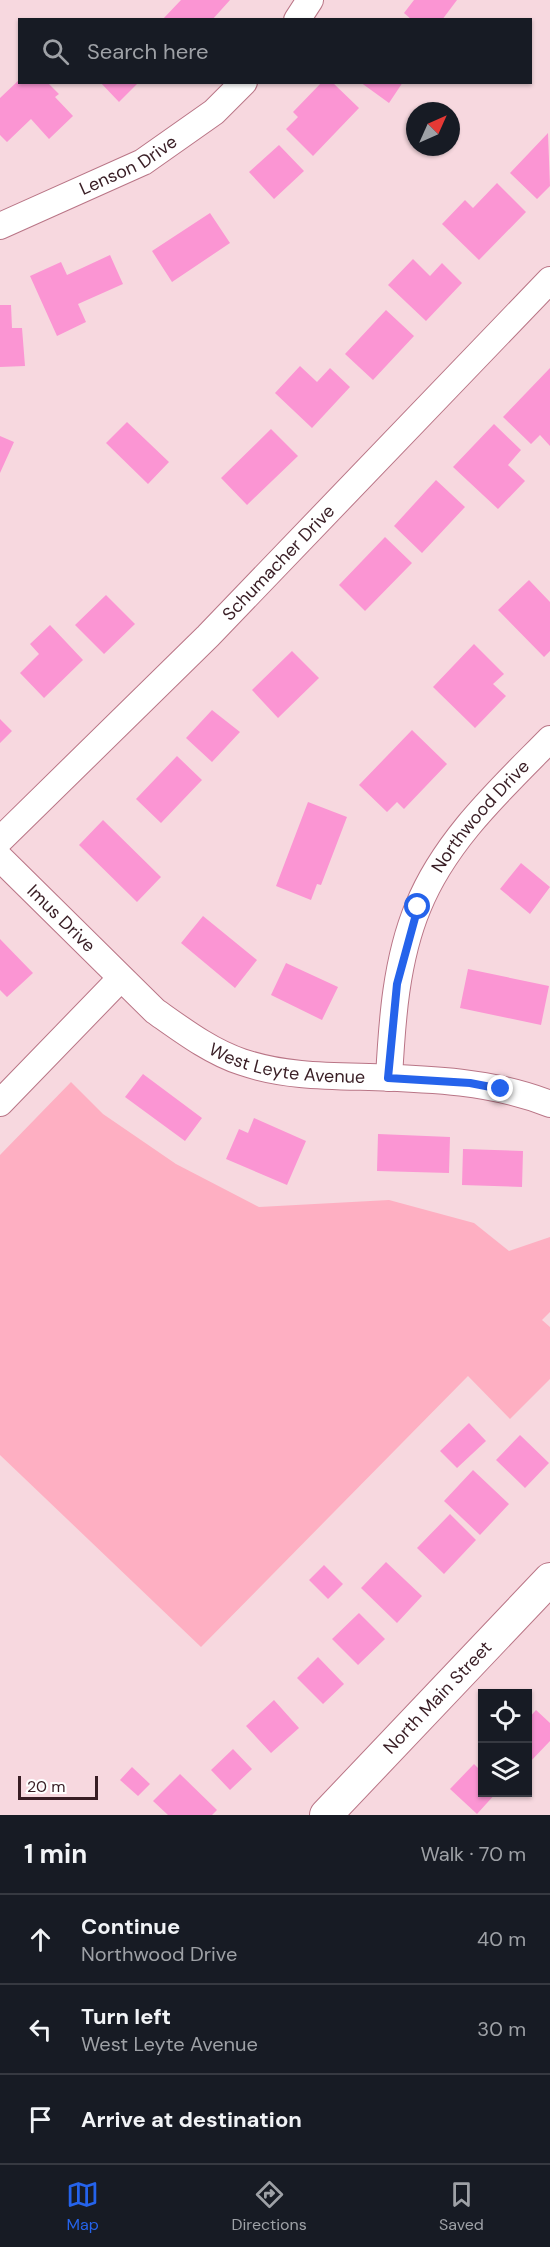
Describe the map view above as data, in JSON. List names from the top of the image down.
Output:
{
  "streets": {
    "main road": ["North Main Street"],
    "street": [
      "Lenson Drive",
      "Schumacher Drive",
      "Northwood Drive",
      "Imus Drive",
      "West Leyte Avenue"
    ]
  },
  "crossings": [
    ["Northwood Drive", "West Leyte Avenue"],
    ["Imus Drive", "West Leyte Avenue"]
  ],
  "scale_bar": "20 m",
  "north": "top right",
  "page": {
    "search": "Search here",
    "scale": "20 m",
    "heading": ["1 min", "Walk · 70 m"],
    "list": [
      ["Continue", "Northwood Drive", "40 m"],
      ["Turn left", "West Leyte Avenue", "30 m"],
      "Arrive at destination"
    ],
    "nav": ["Map", "Directions", "Saved"]
  }
}
